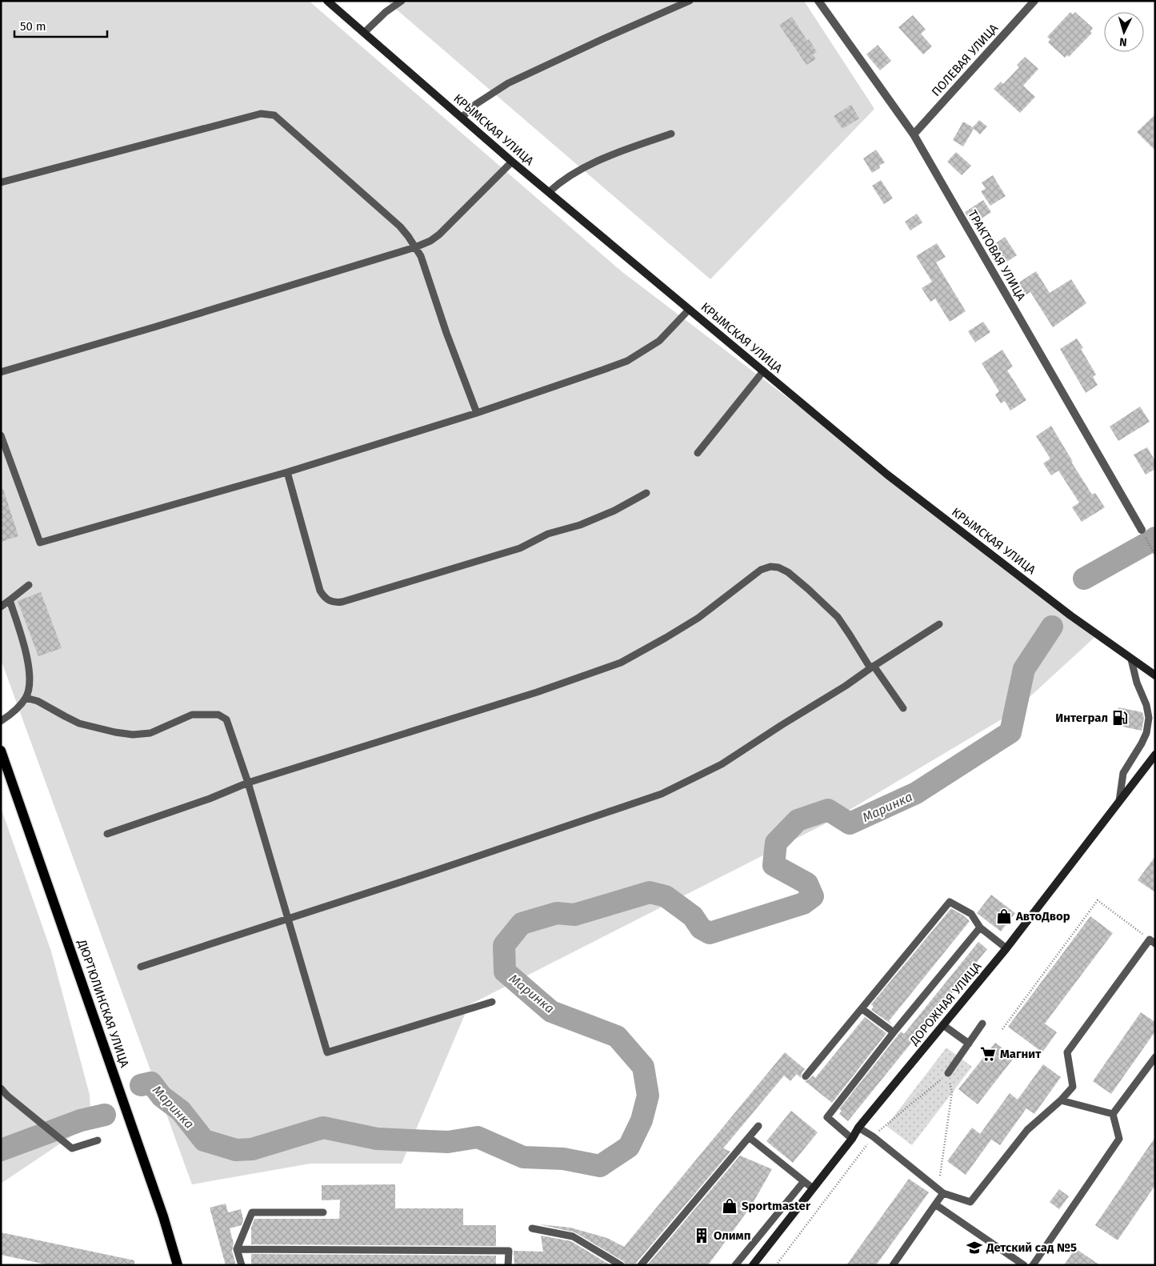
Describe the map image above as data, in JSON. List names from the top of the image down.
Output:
{
  "streets": {
    "main road": ["КРЫМСКАЯ УЛИЦА", "ДЮРТЮЛИНСКАЯ УЛИЦА", "ДОРОЖНАЯ УЛИЦА"],
    "street": ["ПОЛЕВАЯ УЛИЦА", "ТРАКТОВАЯ УЛИЦА"]
  },
  "crossings": [
    ["ПОЛЕВАЯ УЛИЦА", "ТРАКТОВАЯ УЛИЦА"]
  ],
  "water": ["Маринка"],
  "places": {
    "fuel station": ["Интеграл"],
    "shop": ["АвтоДвор", "Sportmaster"],
    "supermarket": ["Магнит"],
    "building": ["Олимп"],
    "school or university": ["Детский сад №5"]
  },
  "scale_bar": "50 m",
  "north": "bottom"
}
